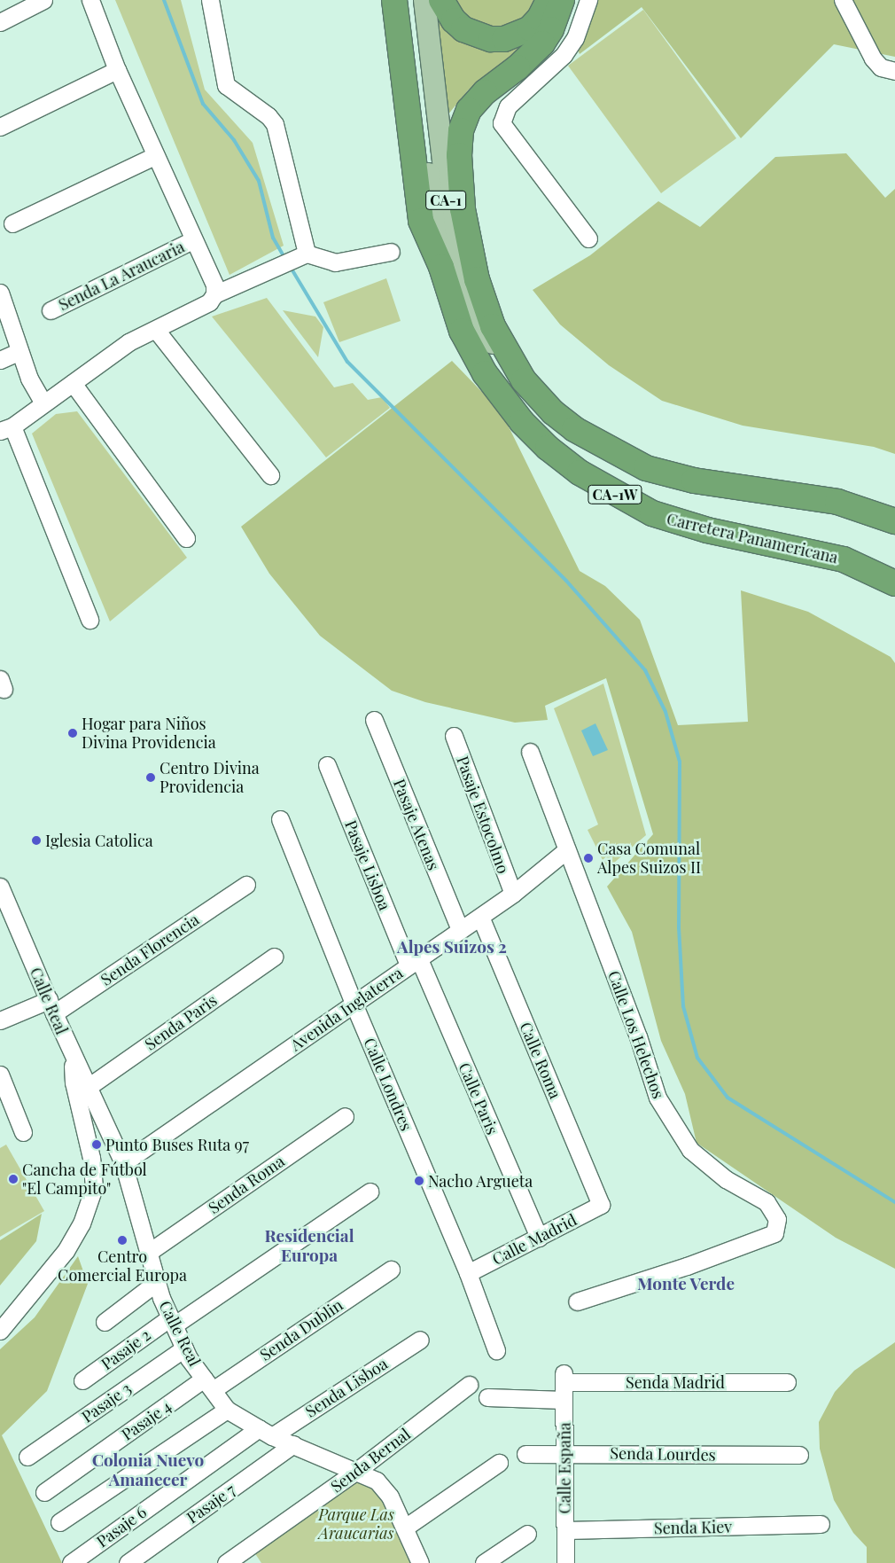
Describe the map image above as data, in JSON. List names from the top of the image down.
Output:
{
  "streets": {
    "highway": ["CA-1W", "Carretera Panamericana"],
    "main road": ["CA-1"],
    "street": [
      "Senda La Araucaria",
      "Pasaje Estocolmo",
      "Pasaje Atenas",
      "Pasaje Lisboa",
      "Senda Florencia",
      "Calle Real",
      "Avenida Inglaterra",
      "Senda Paris",
      "Calle Los Helechos",
      "Calle Roma",
      "Calle Londres",
      "Calle Paris",
      "Senda Roma",
      "Calle Madrid",
      "Senda Dublin",
      "Pasaje 2",
      "Senda Madrid",
      "Senda Lisboa",
      "Pasaje 3",
      "Pasaje 4",
      "Senda Lourdes",
      "Senda Bernal",
      "Calle España",
      "Pasaje 7",
      "Pasaje 6",
      "Senda Kiev"
    ]
  },
  "crossings": [
    ["CA-1", "CA-1W"],
    ["Pasaje Estocolmo", "Avenida Inglaterra"],
    ["Pasaje Atenas", "Avenida Inglaterra"],
    ["Pasaje Lisboa", "Avenida Inglaterra"],
    ["Pasaje Lisboa", "Calle Paris"],
    ["Senda Florencia", "Calle Real"],
    ["Calle Real", "Avenida Inglaterra"],
    ["Calle Real", "Senda Paris"],
    ["Calle Real", "Senda Roma"],
    ["Calle Real", "Senda Dublin"],
    ["Calle Real", "Pasaje 2"],
    ["Calle Real", "Senda Lisboa"],
    ["Calle Real", "Pasaje 3"],
    ["Calle Real", "Pasaje 4"],
    ["Calle Real", "Senda Bernal"],
    ["Calle Real", "Pasaje 7"],
    ["Calle Real", "Pasaje 6"],
    ["Avenida Inglaterra", "Calle Los Helechos"],
    ["Avenida Inglaterra", "Calle Roma"],
    ["Avenida Inglaterra", "Calle Londres"],
    ["Avenida Inglaterra", "Calle Paris"],
    ["Calle Roma", "Calle Madrid"],
    ["Calle Londres", "Calle Madrid"],
    ["Calle Paris", "Calle Madrid"],
    ["Senda Dublin", "Pasaje 4"],
    ["Senda Madrid", "Calle España"],
    ["Senda Lisboa", "Pasaje 6"],
    ["Senda Lourdes", "Calle España"],
    ["Calle España", "Senda Kiev"]
  ],
  "districts": [
    "Alpes Suizos 2",
    "Residencial Europa",
    "Monte Verde",
    "Colonia Nuevo Amanecer"
  ],
  "parks": ["Parque Las Araucarias"],
  "places": [
    "Hogar para Niños Divina Providencia",
    "Centro Divina Providencia",
    "Iglesia Catolica",
    "Casa Comunal Alpes Suizos II",
    "Punto Buses Ruta 97",
    "Cancha de Fútbol \"El Campito\"",
    "Nacho Argueta",
    "Centro Comercial Europa"
  ]
}
